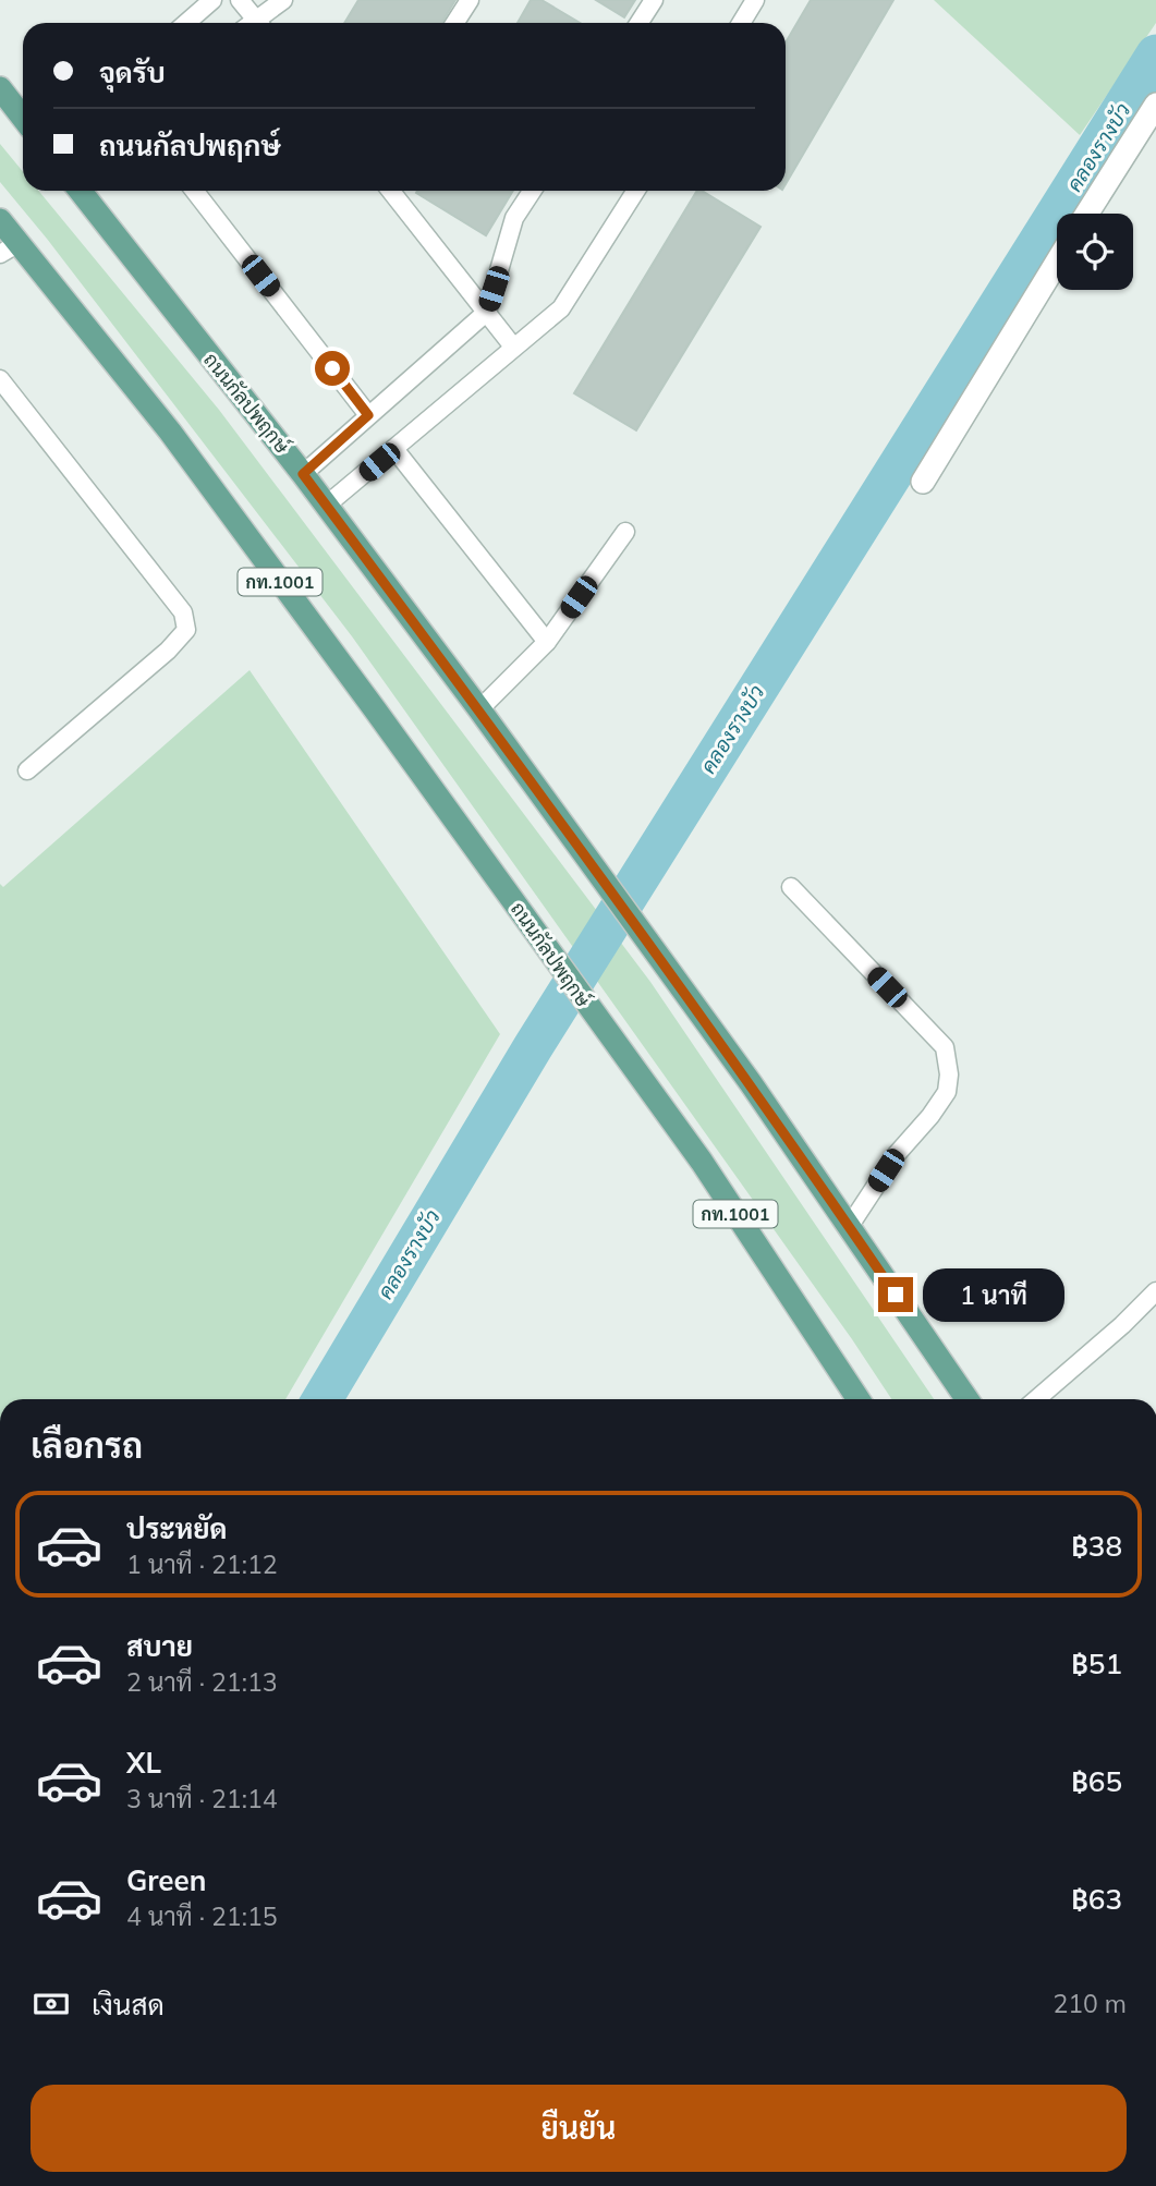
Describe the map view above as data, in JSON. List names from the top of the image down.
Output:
{
  "streets": {
    "main road": ["ถนนกัลปพฤกษ์", "กท.1001"]
  },
  "water": ["คลองรางบัว"],
  "page": {
    "banner": ["จุดรับ", "ถนนกัลปพฤกษ์"],
    "bubble": "1 นาที",
    "heading": "เลือกรถ",
    "list": [
      {
        "name": "ประหยัด",
        "note": "1 นาที · 21:12",
        "value": "฿38"
      },
      {
        "name": "สบาย",
        "note": "2 นาที · 21:13",
        "value": "฿51"
      },
      {
        "name": "XL",
        "note": "3 นาที · 21:14",
        "value": "฿65"
      },
      {
        "name": "Green",
        "note": "4 นาที · 21:15",
        "value": "฿63"
      }
    ],
    "pay": ["เงินสด", "210 m"],
    "buttons": "ยืนยัน"
  }
}
